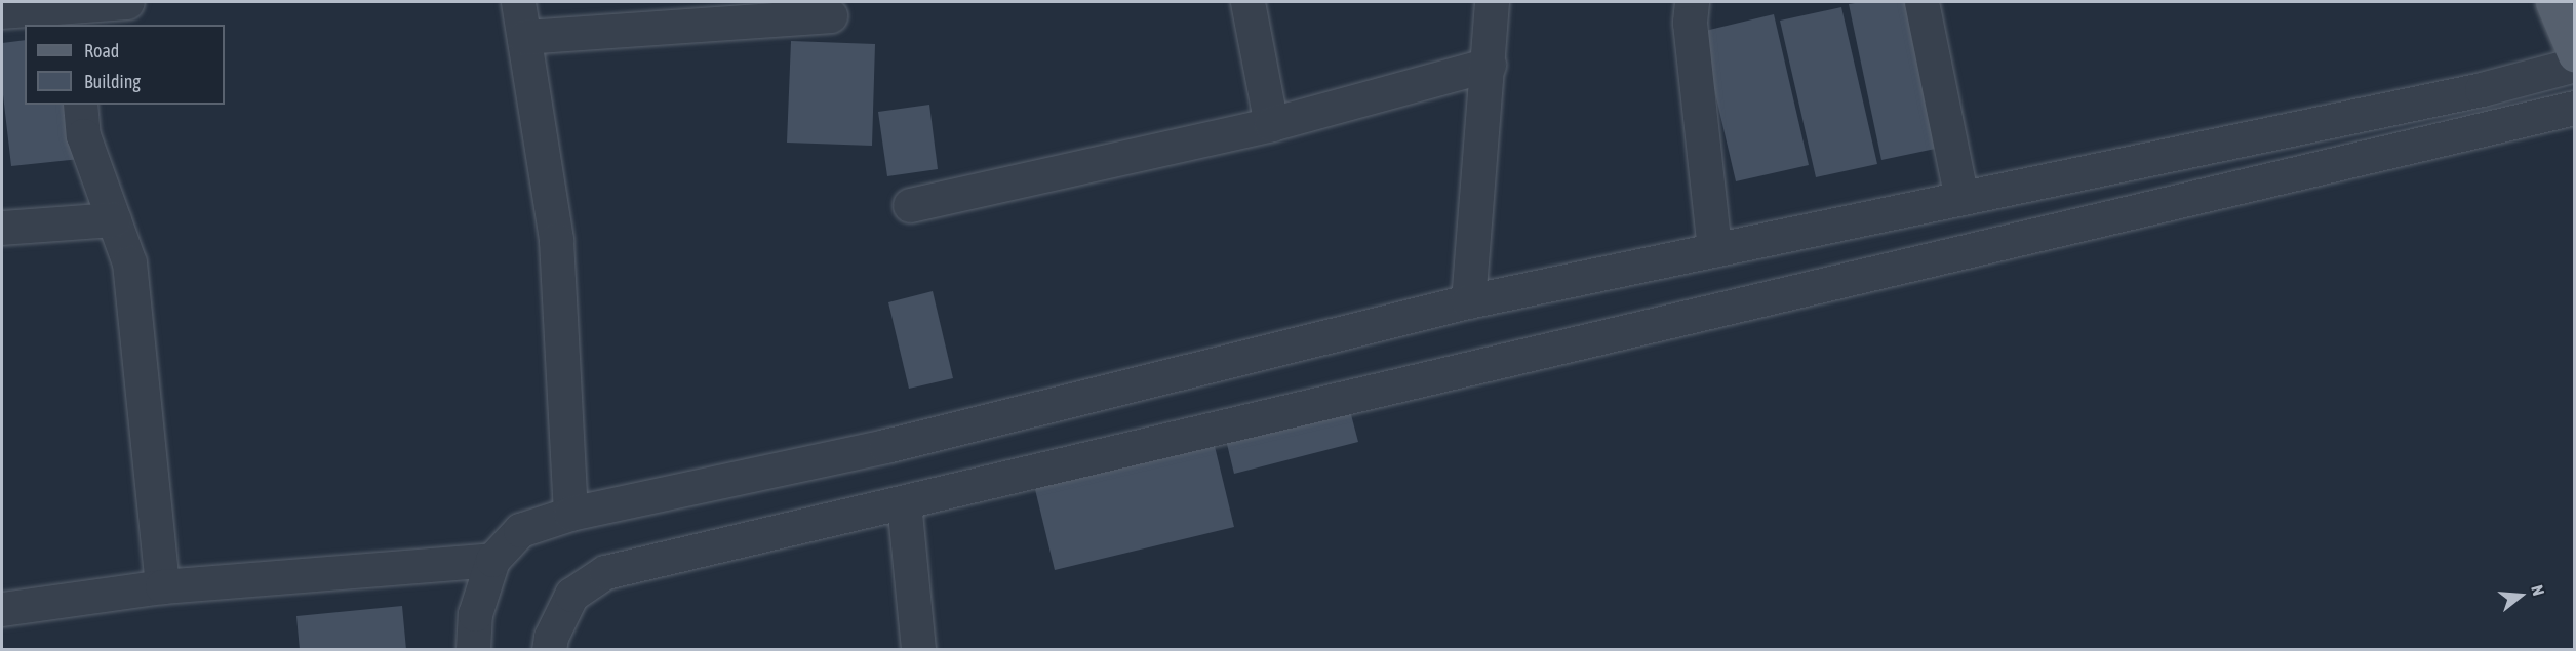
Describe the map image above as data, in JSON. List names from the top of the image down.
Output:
{
  "legend": ["Road", "Building"],
  "north": "right"
}
